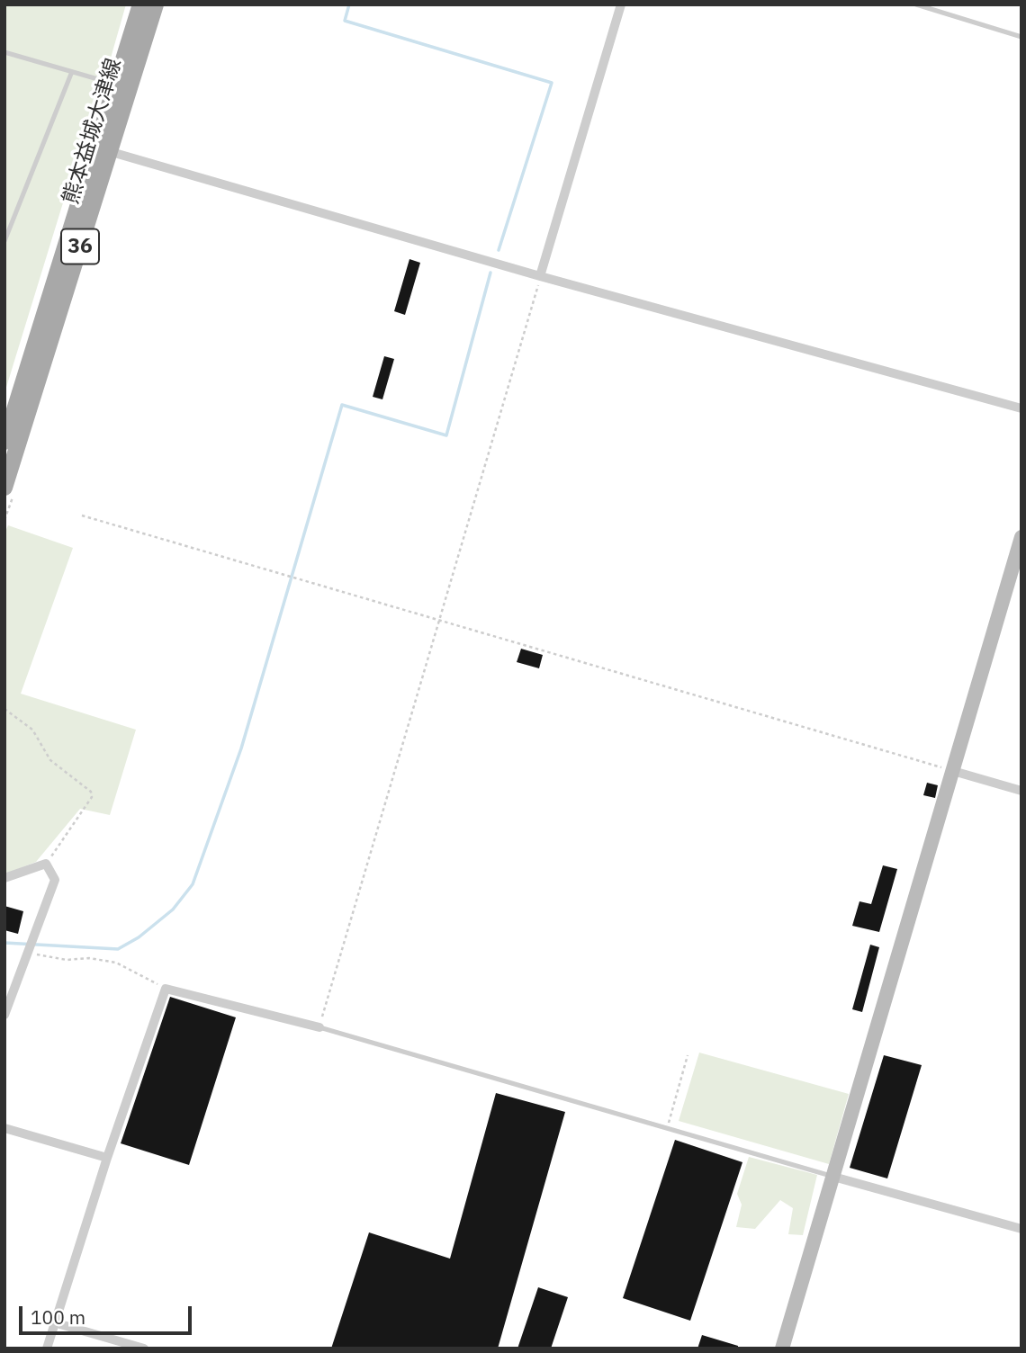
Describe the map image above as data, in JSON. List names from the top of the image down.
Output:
{
  "streets": {
    "main road": ["熊本益城大津線", "36"]
  },
  "scale_bar": "100 m"
}
